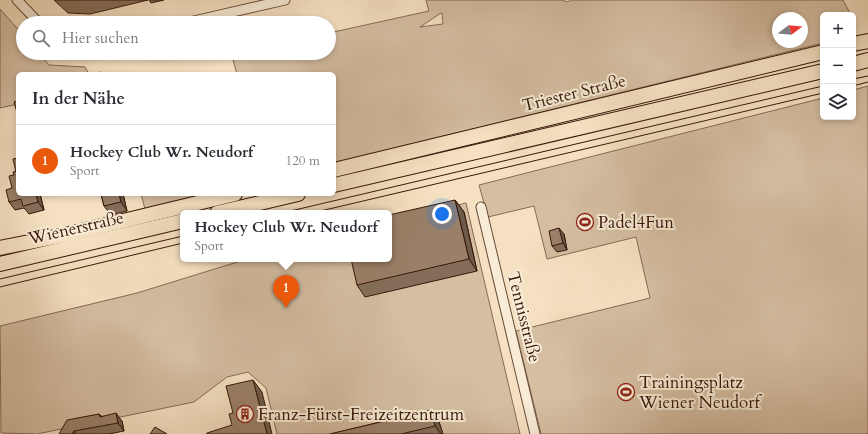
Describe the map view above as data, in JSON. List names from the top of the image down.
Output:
{
  "streets": {
    "main road": ["Triester Straße", "Wienerstraße"],
    "street": ["Tennisstraße"]
  },
  "places": {
    "sports": ["Padel4Fun", "Trainingsplatz Wiener Neudorf"],
    "building": ["Franz-Fürst-Freizeitzentrum"]
  },
  "north": "right",
  "page": {
    "map_buttons": ["+", "−"],
    "search": "Hier suchen",
    "heading": "In der Nähe",
    "list": [
      {
        "mark": "1",
        "name": "Hockey Club Wr. Neudorf",
        "note": "Sport",
        "value": "120 m"
      }
    ],
    "popup": ["Hockey Club Wr. Neudorf", "Sport"],
    "pins": "1"
  }
}
